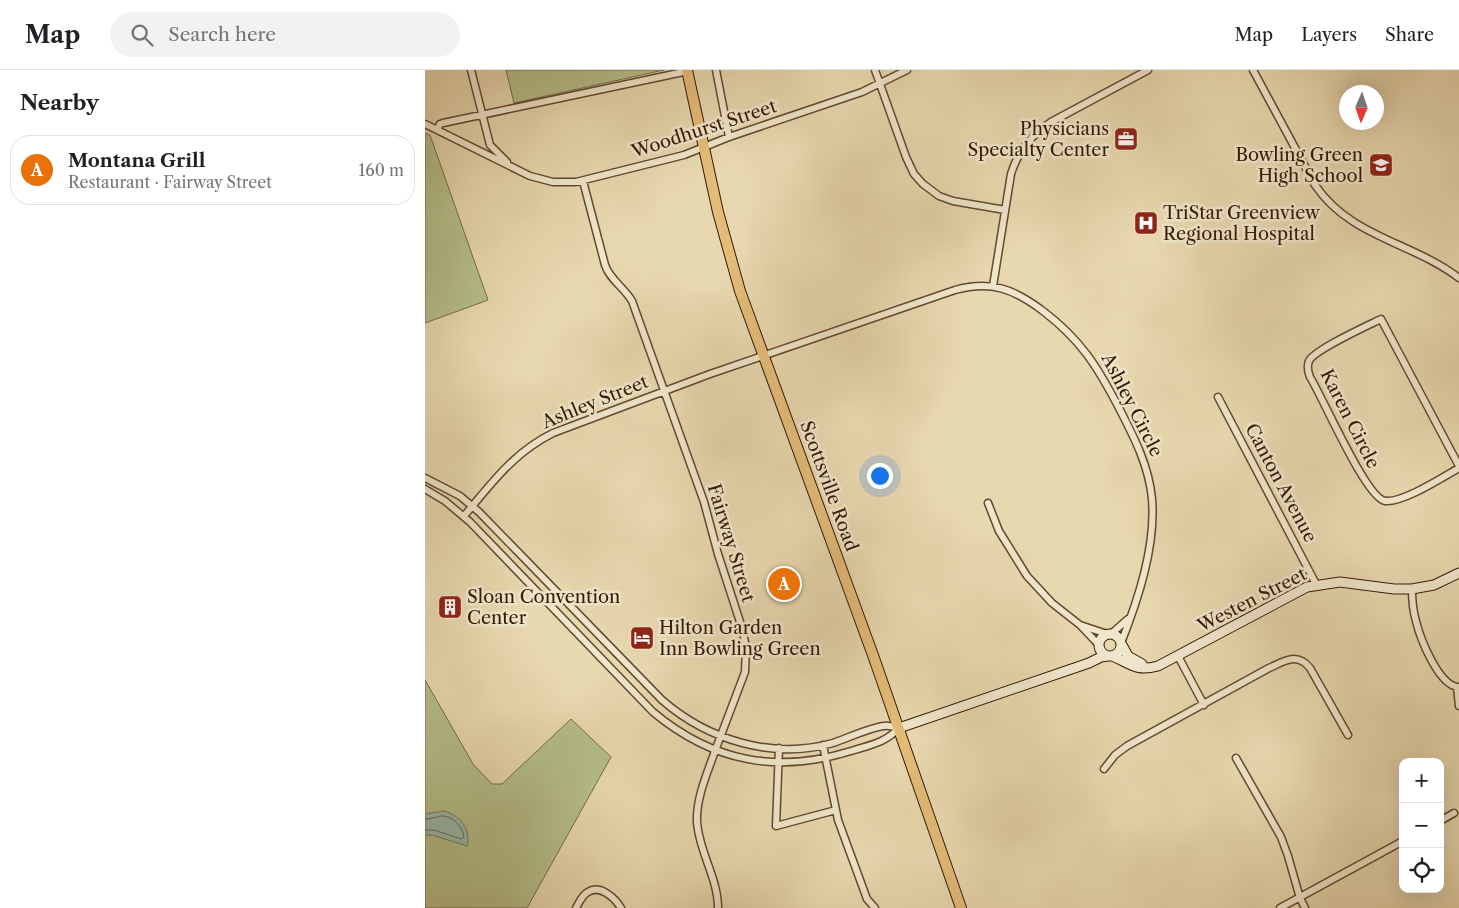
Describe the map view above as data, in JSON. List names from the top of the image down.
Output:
{
  "streets": {
    "main road": ["Scottsville Road"],
    "street": [
      "Woodhurst Street",
      "Ashley Street",
      "Ashley Circle",
      "Karen Circle",
      "Canton Avenue",
      "Fairway Street",
      "Westen Street"
    ]
  },
  "crossings": [
    ["Woodhurst Street", "Scottsville Road"],
    ["Woodhurst Street", "Fairway Street"],
    ["Ashley Street", "Ashley Circle"],
    ["Ashley Street", "Scottsville Road"],
    ["Ashley Street", "Fairway Street"],
    ["Ashley Circle", "Scottsville Road"],
    ["Canton Avenue", "Westen Street"]
  ],
  "places": {
    "office": ["Physicians Specialty Center"],
    "school or university": ["Bowling Green High School"],
    "hospital": ["TriStar Greenview Regional Hospital"],
    "building": ["Sloan Convention Center"],
    "hotel": ["Hilton Garden Inn Bowling Green"]
  },
  "north": "bottom",
  "page": {
    "header": "Map",
    "search": "Search here",
    "nav": ["Map", "Layers", "Share"],
    "heading": "Nearby",
    "list": [
      {
        "mark": "A",
        "name": "Montana Grill",
        "note": "Restaurant · Fairway Street",
        "value": "160 m"
      }
    ],
    "pins": "A",
    "map_buttons": ["+", "−"]
  }
}
